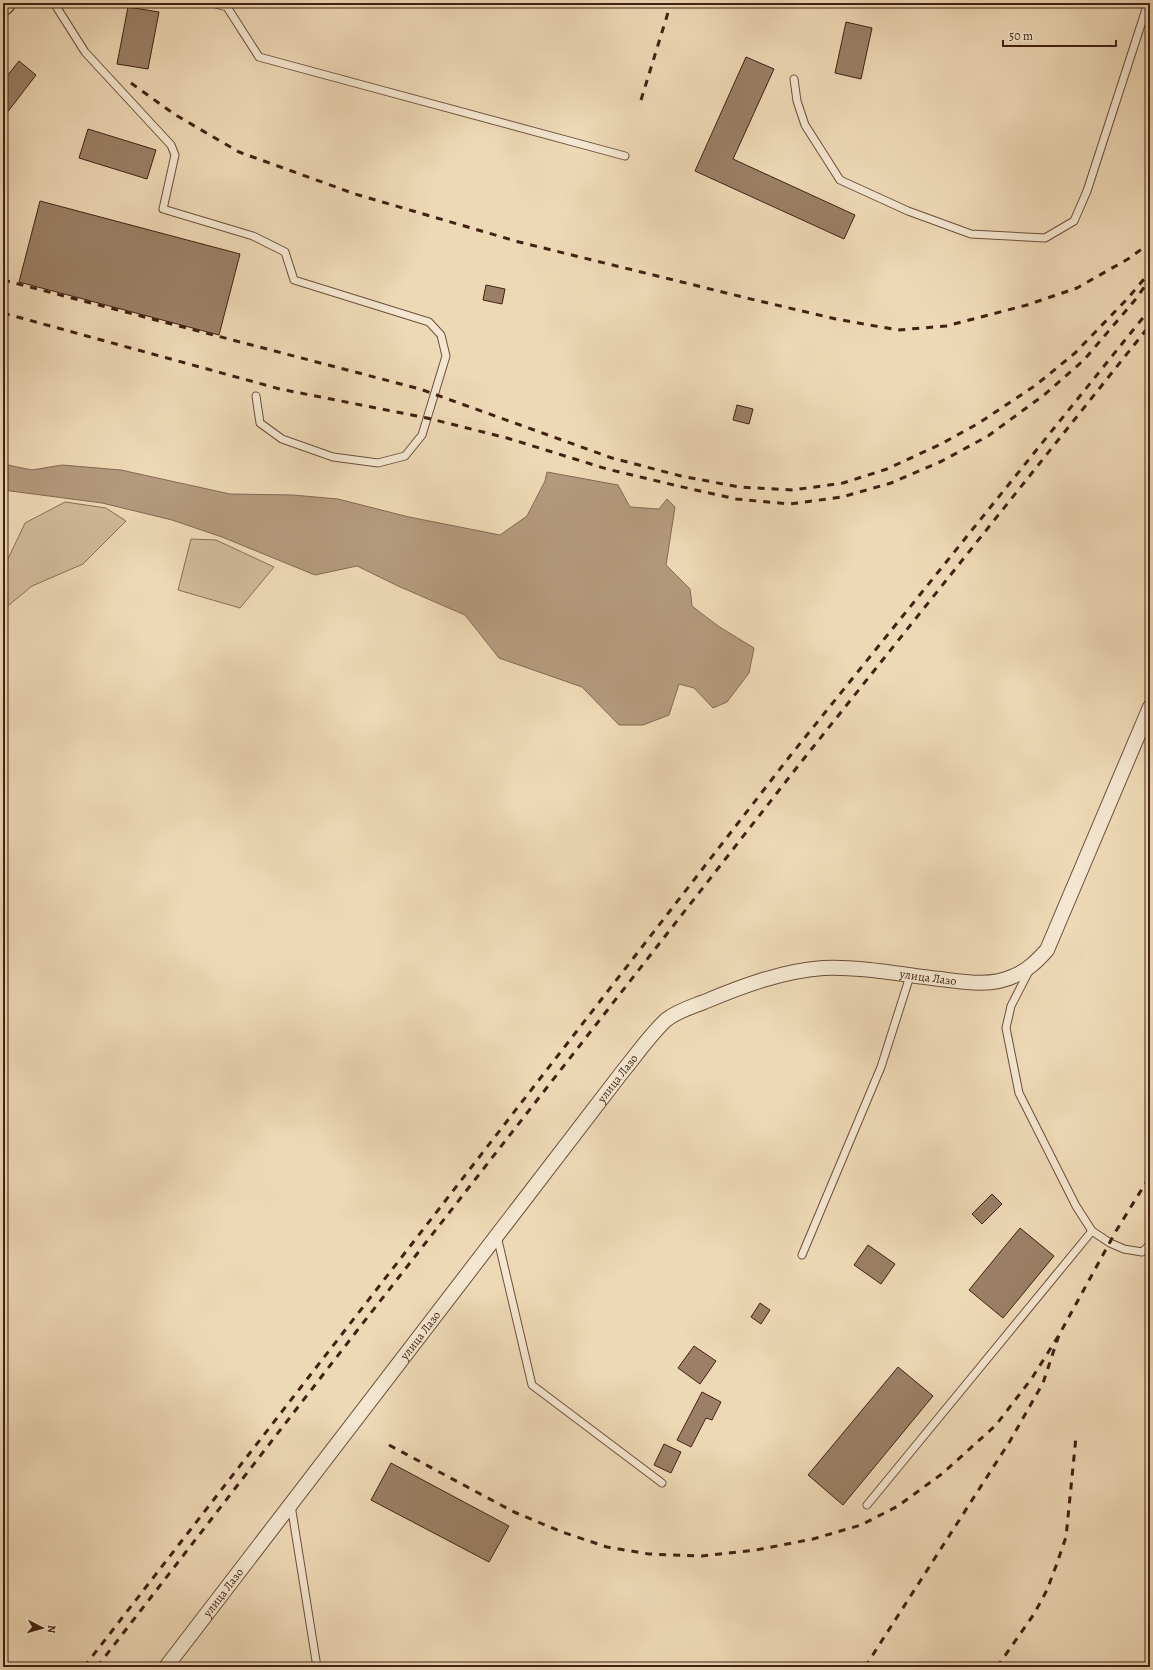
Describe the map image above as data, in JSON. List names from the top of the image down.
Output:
{
  "streets": {
    "street": ["улица Лазо"]
  },
  "scale_bar": "50 m",
  "north": "right"
}
